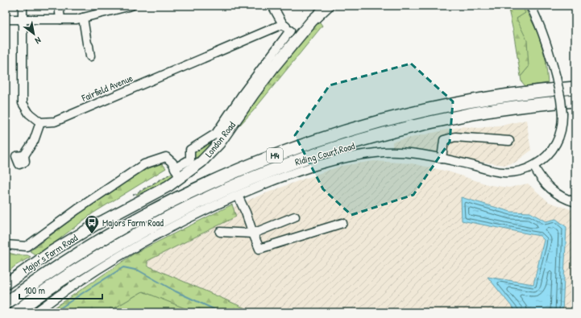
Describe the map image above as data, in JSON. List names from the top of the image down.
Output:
{
  "streets": {
    "highway": ["M4"],
    "main road": ["London Road", "Major's Farm Road"],
    "street": ["Fairfield Avenue", "Riding Court Road"]
  },
  "crossings": [
    ["London Road", "Major's Farm Road"]
  ],
  "places": {
    "bus stop": ["Majors Farm Road"]
  },
  "scale_bar": "100 m",
  "north": "bottom right"
}
